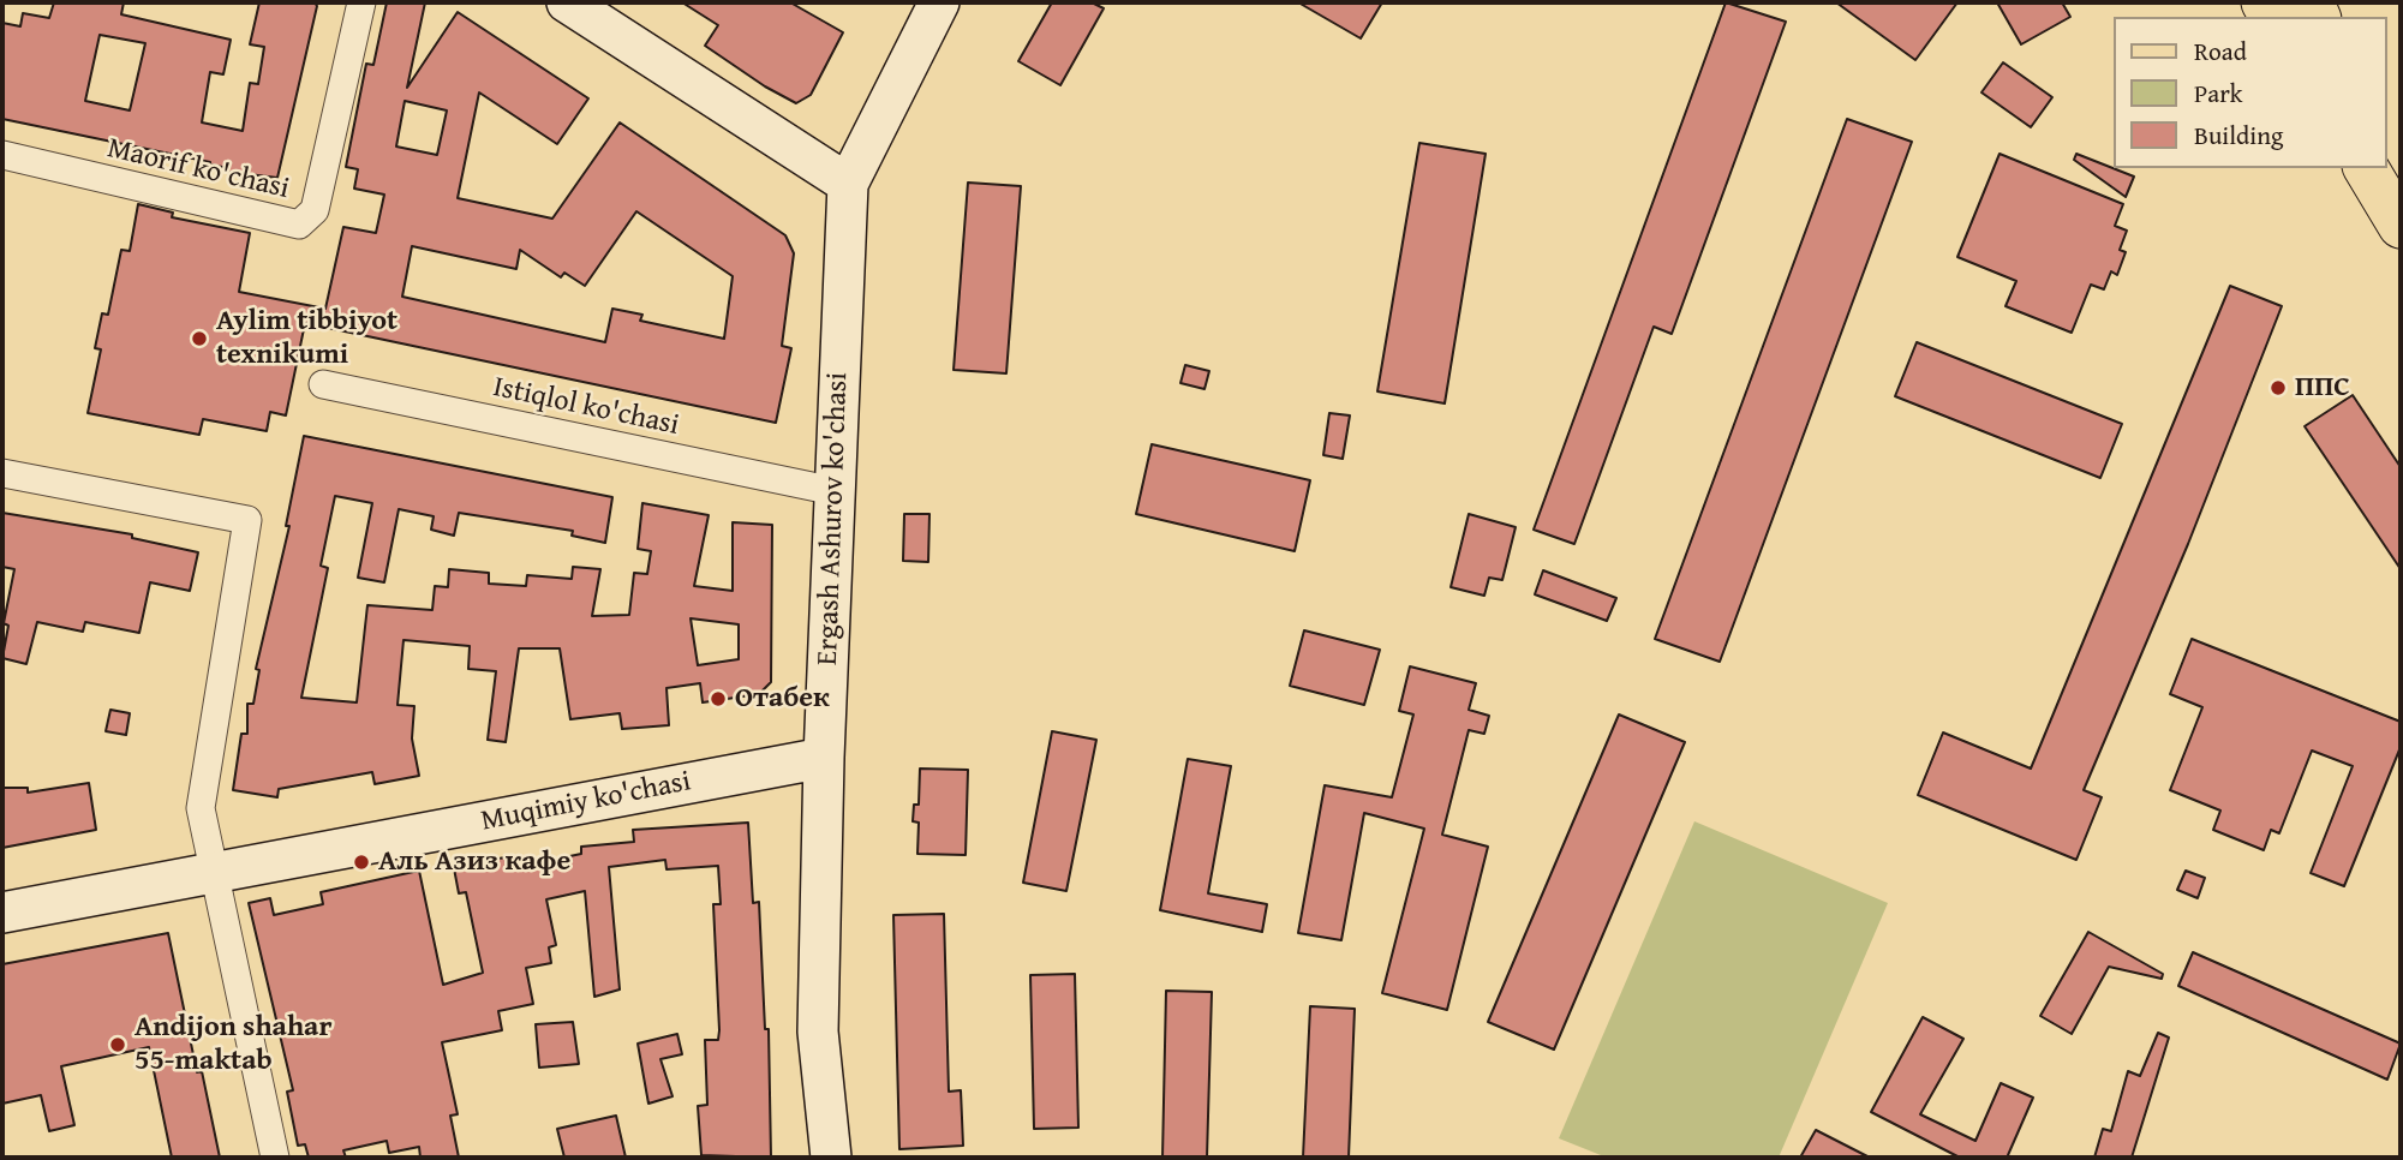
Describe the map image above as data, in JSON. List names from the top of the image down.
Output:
{
  "streets": {
    "street": [
      "Maorif ko'chasi",
      "Istiqlol ko'chasi",
      "Ergash Ashurov ko'chasi",
      "Muqimiy ko'chasi"
    ]
  },
  "crossings": [
    ["Istiqlol ko'chasi", "Ergash Ashurov ko'chasi"],
    ["Ergash Ashurov ko'chasi", "Muqimiy ko'chasi"]
  ],
  "places": [
    "Aylim tibbiyot texnikumi",
    "ППС",
    "Отабек",
    "Аль Азиз кафе",
    "Andijon shahar 55-maktab"
  ],
  "legend": ["Road", "Park", "Building"]
}
